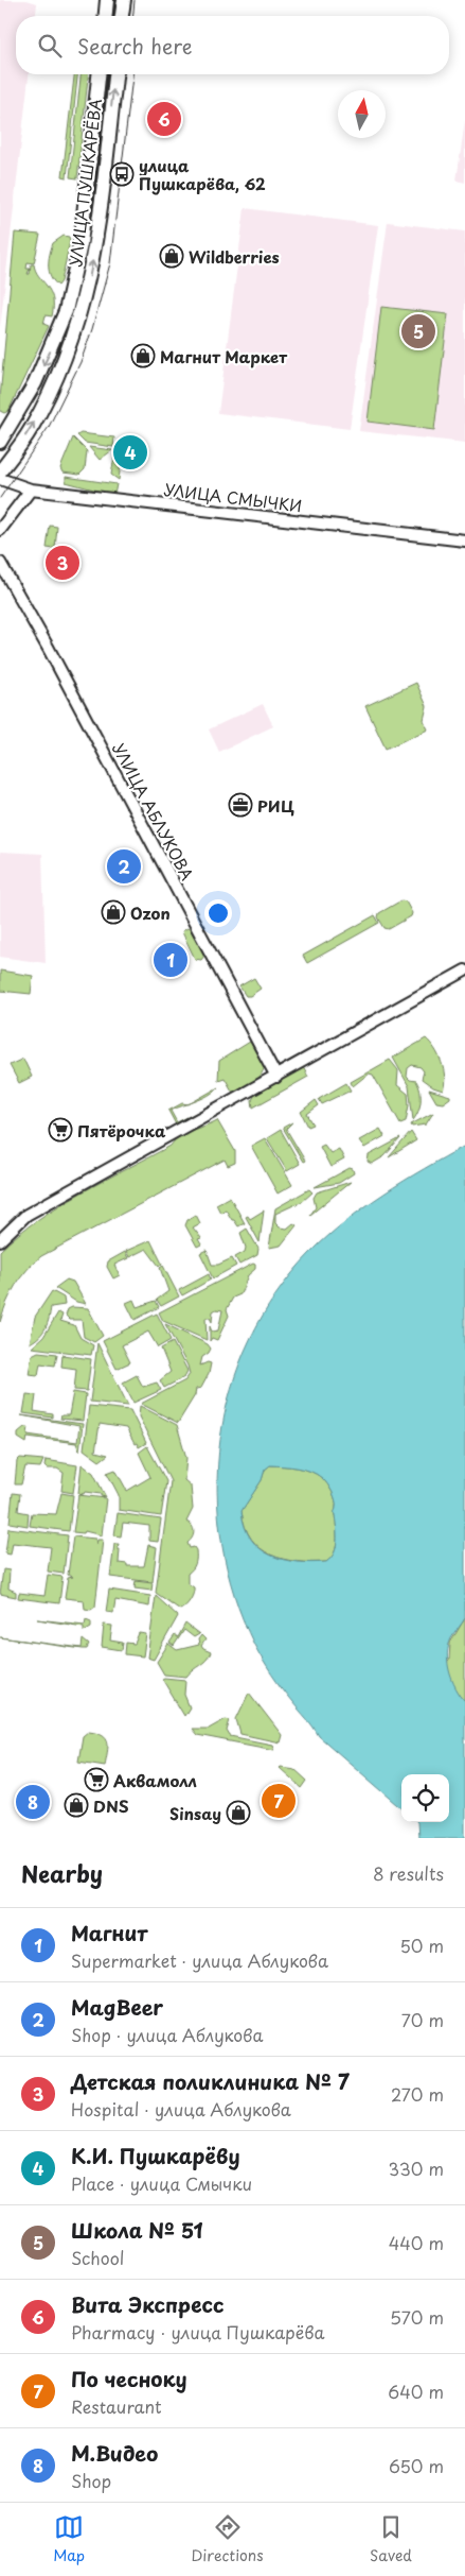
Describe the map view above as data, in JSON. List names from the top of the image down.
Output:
{
  "streets": {
    "main road": ["УЛИЦА ПУШКАРЁВА"],
    "street": ["УЛИЦА СМЫЧКИ", "УЛИЦА АБЛУКОВА"]
  },
  "places": {
    "bus stop": ["улица Пушкарёва, 62"],
    "shop": [
      "Wildberries",
      "Магнит Маркет",
      "Ozon",
      "DNS",
      "Sinsay"
    ],
    "office": ["РИЦ"],
    "supermarket": ["Пятёрочка", "Аквамолл"]
  },
  "north": "top",
  "page": {
    "search": "Search here",
    "pins": [
      "6",
      "5",
      "4",
      "3",
      "2",
      "1",
      "7",
      "8"
    ],
    "heading": ["Nearby", "8 results"],
    "list": [
      {
        "mark": "1",
        "name": "Магнит",
        "note": "Supermarket · улица Аблукова",
        "value": "50 m"
      },
      {
        "mark": "2",
        "name": "MagBeer",
        "note": "Shop · улица Аблукова",
        "value": "70 m"
      },
      {
        "mark": "3",
        "name": "Детская поликлиника № 7",
        "note": "Hospital · улица Аблукова",
        "value": "270 m"
      },
      {
        "mark": "4",
        "name": "К.И. Пушкарёву",
        "note": "Place · улица Смычки",
        "value": "330 m"
      },
      {
        "mark": "5",
        "name": "Школа № 51",
        "note": "School",
        "value": "440 m"
      },
      {
        "mark": "6",
        "name": "Вита Экспресс",
        "note": "Pharmacy · улица Пушкарёва",
        "value": "570 m"
      },
      {
        "mark": "7",
        "name": "По чесноку",
        "note": "Restaurant",
        "value": "640 m"
      },
      {
        "mark": "8",
        "name": "М.Видео",
        "note": "Shop",
        "value": "650 m"
      }
    ],
    "nav": ["Map", "Directions", "Saved"]
  }
}
